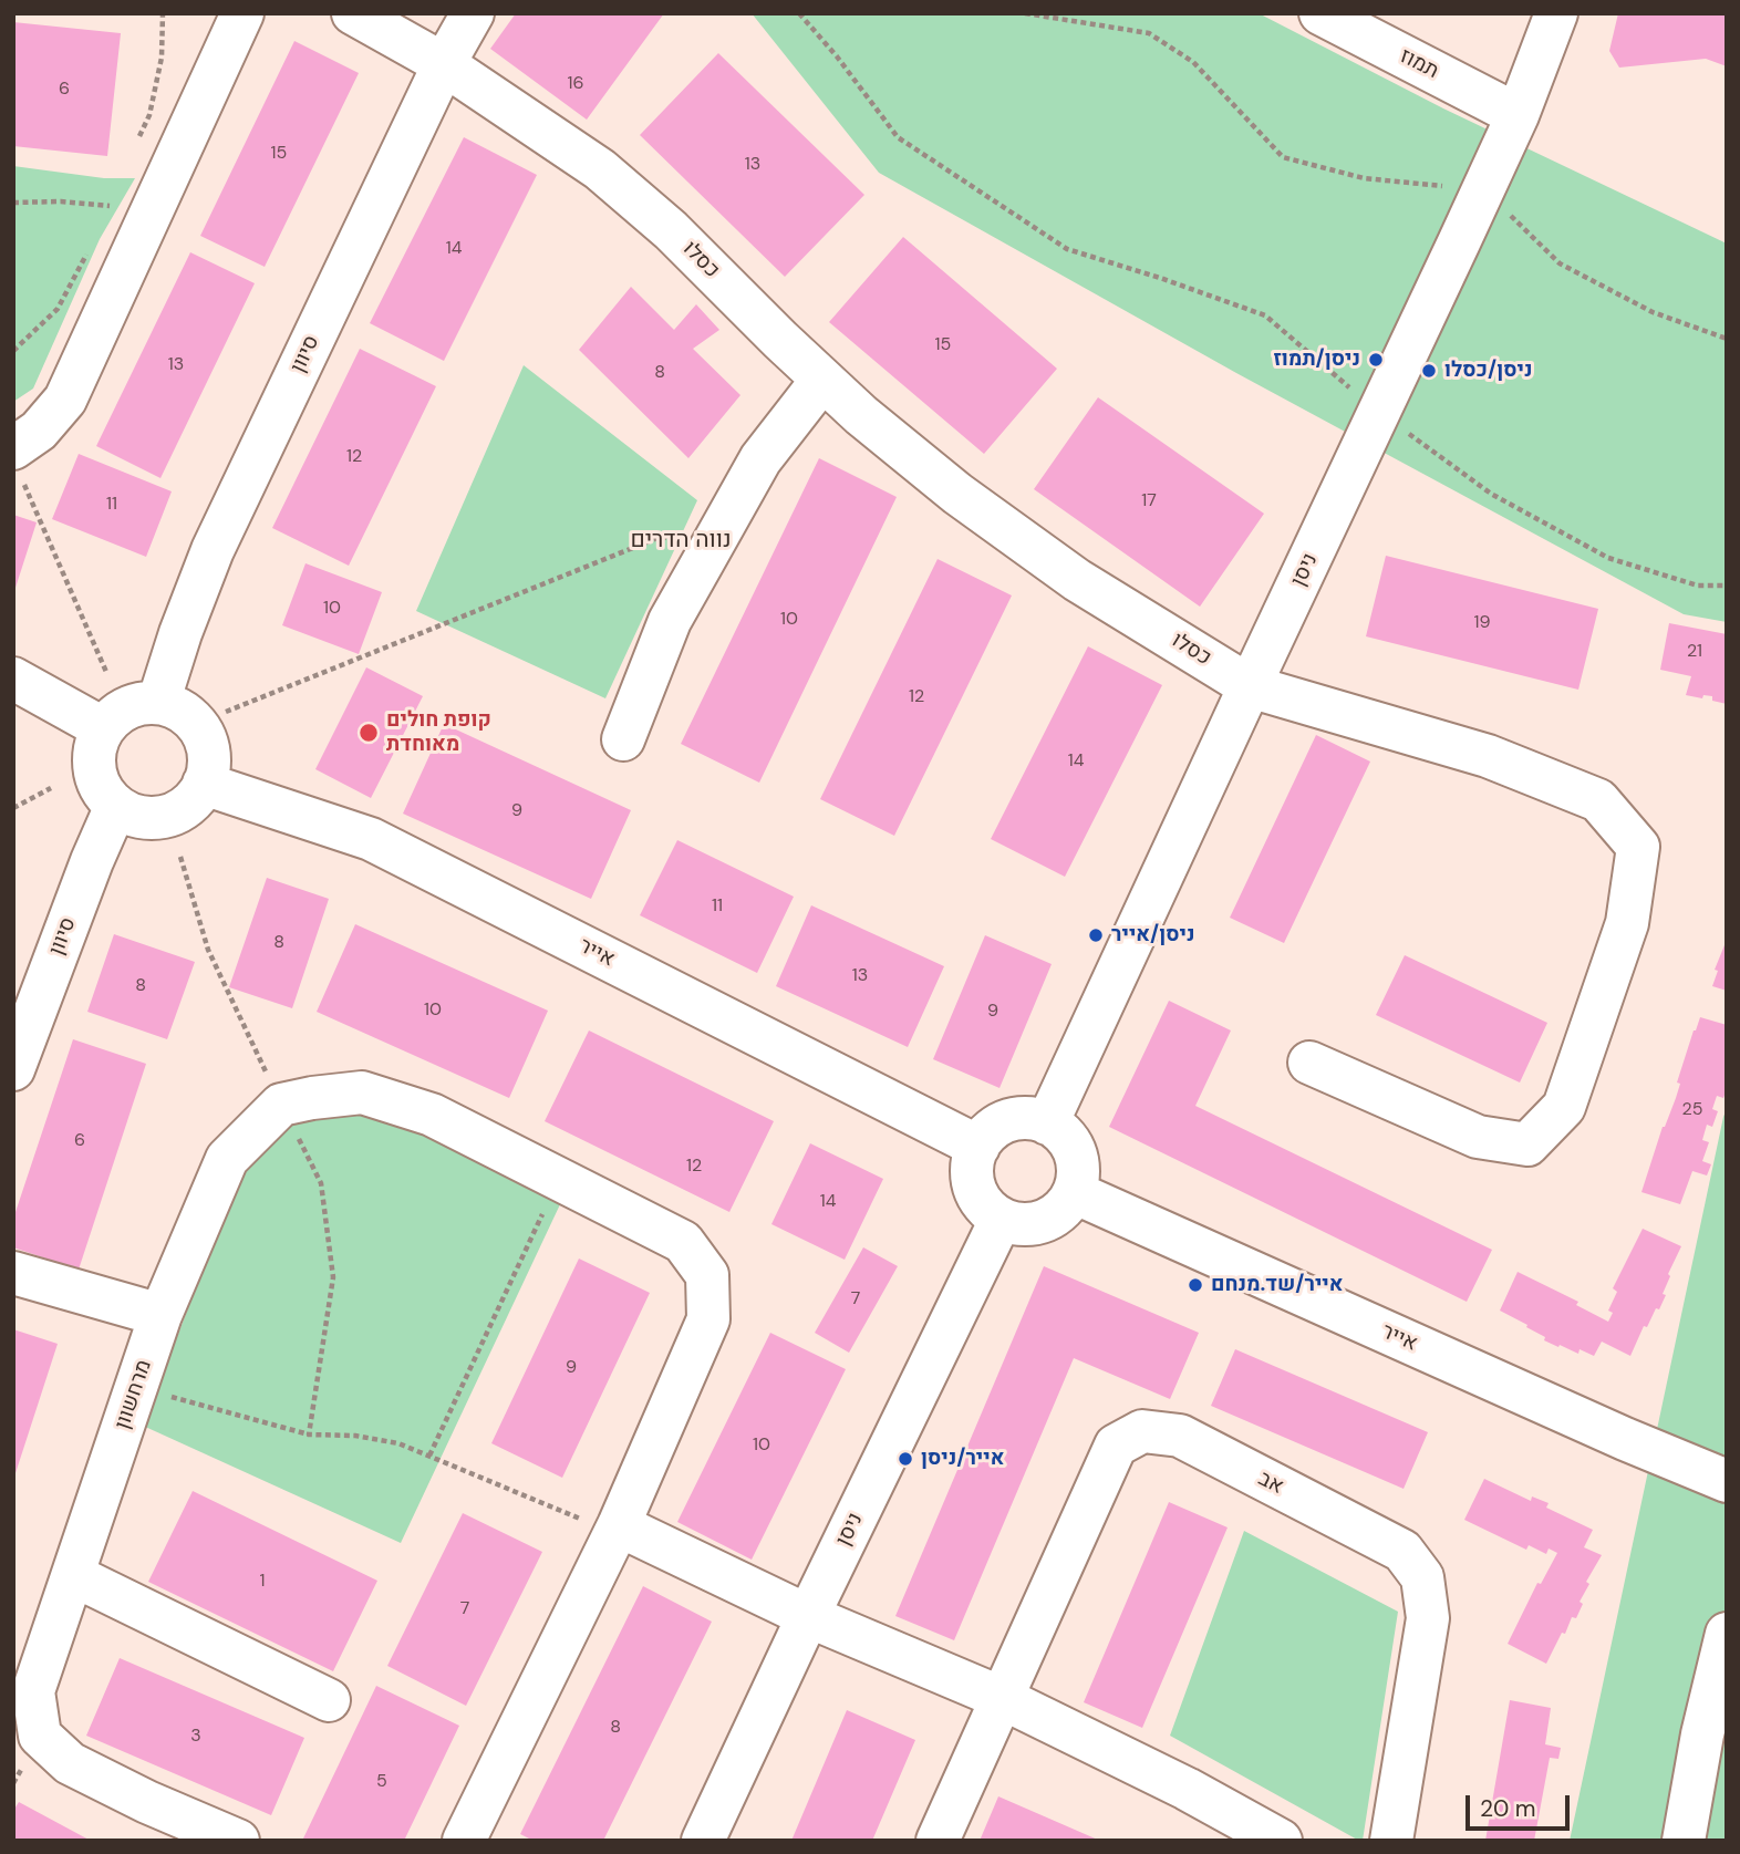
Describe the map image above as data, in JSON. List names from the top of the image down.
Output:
{
  "streets": {
    "street": [
      "תמוז",
      "כסלו",
      "סיוון",
      "ניסן",
      "אייר",
      "מרחשוון",
      "אב"
    ]
  },
  "crossings": [
    ["תמוז", "ניסן"],
    ["כסלו", "סיוון"],
    ["כסלו", "ניסן"],
    ["סיוון", "אייר"],
    ["ניסן", "אייר"]
  ],
  "districts": ["נווה הדרים"],
  "places": [
    "ניסן/תמוז",
    "ניסן/כסלו",
    "קופת חולים מאוחדת",
    "ניסן/אייר",
    "אייר/שד.מנחם",
    "אייר/ניסן"
  ],
  "house_numbers": [
    "16",
    "6",
    "15",
    "13",
    "14",
    "15",
    "13",
    "8",
    "12",
    "17",
    "11",
    "10",
    "10",
    "19",
    "21",
    "12",
    "14",
    "9",
    "11",
    "8",
    "13",
    "8",
    "10",
    "9",
    "25",
    "6",
    "12",
    "14",
    "7",
    "9",
    "10",
    "1",
    "7",
    "8",
    "3",
    "5"
  ],
  "scale_bar": "20 m"
}
